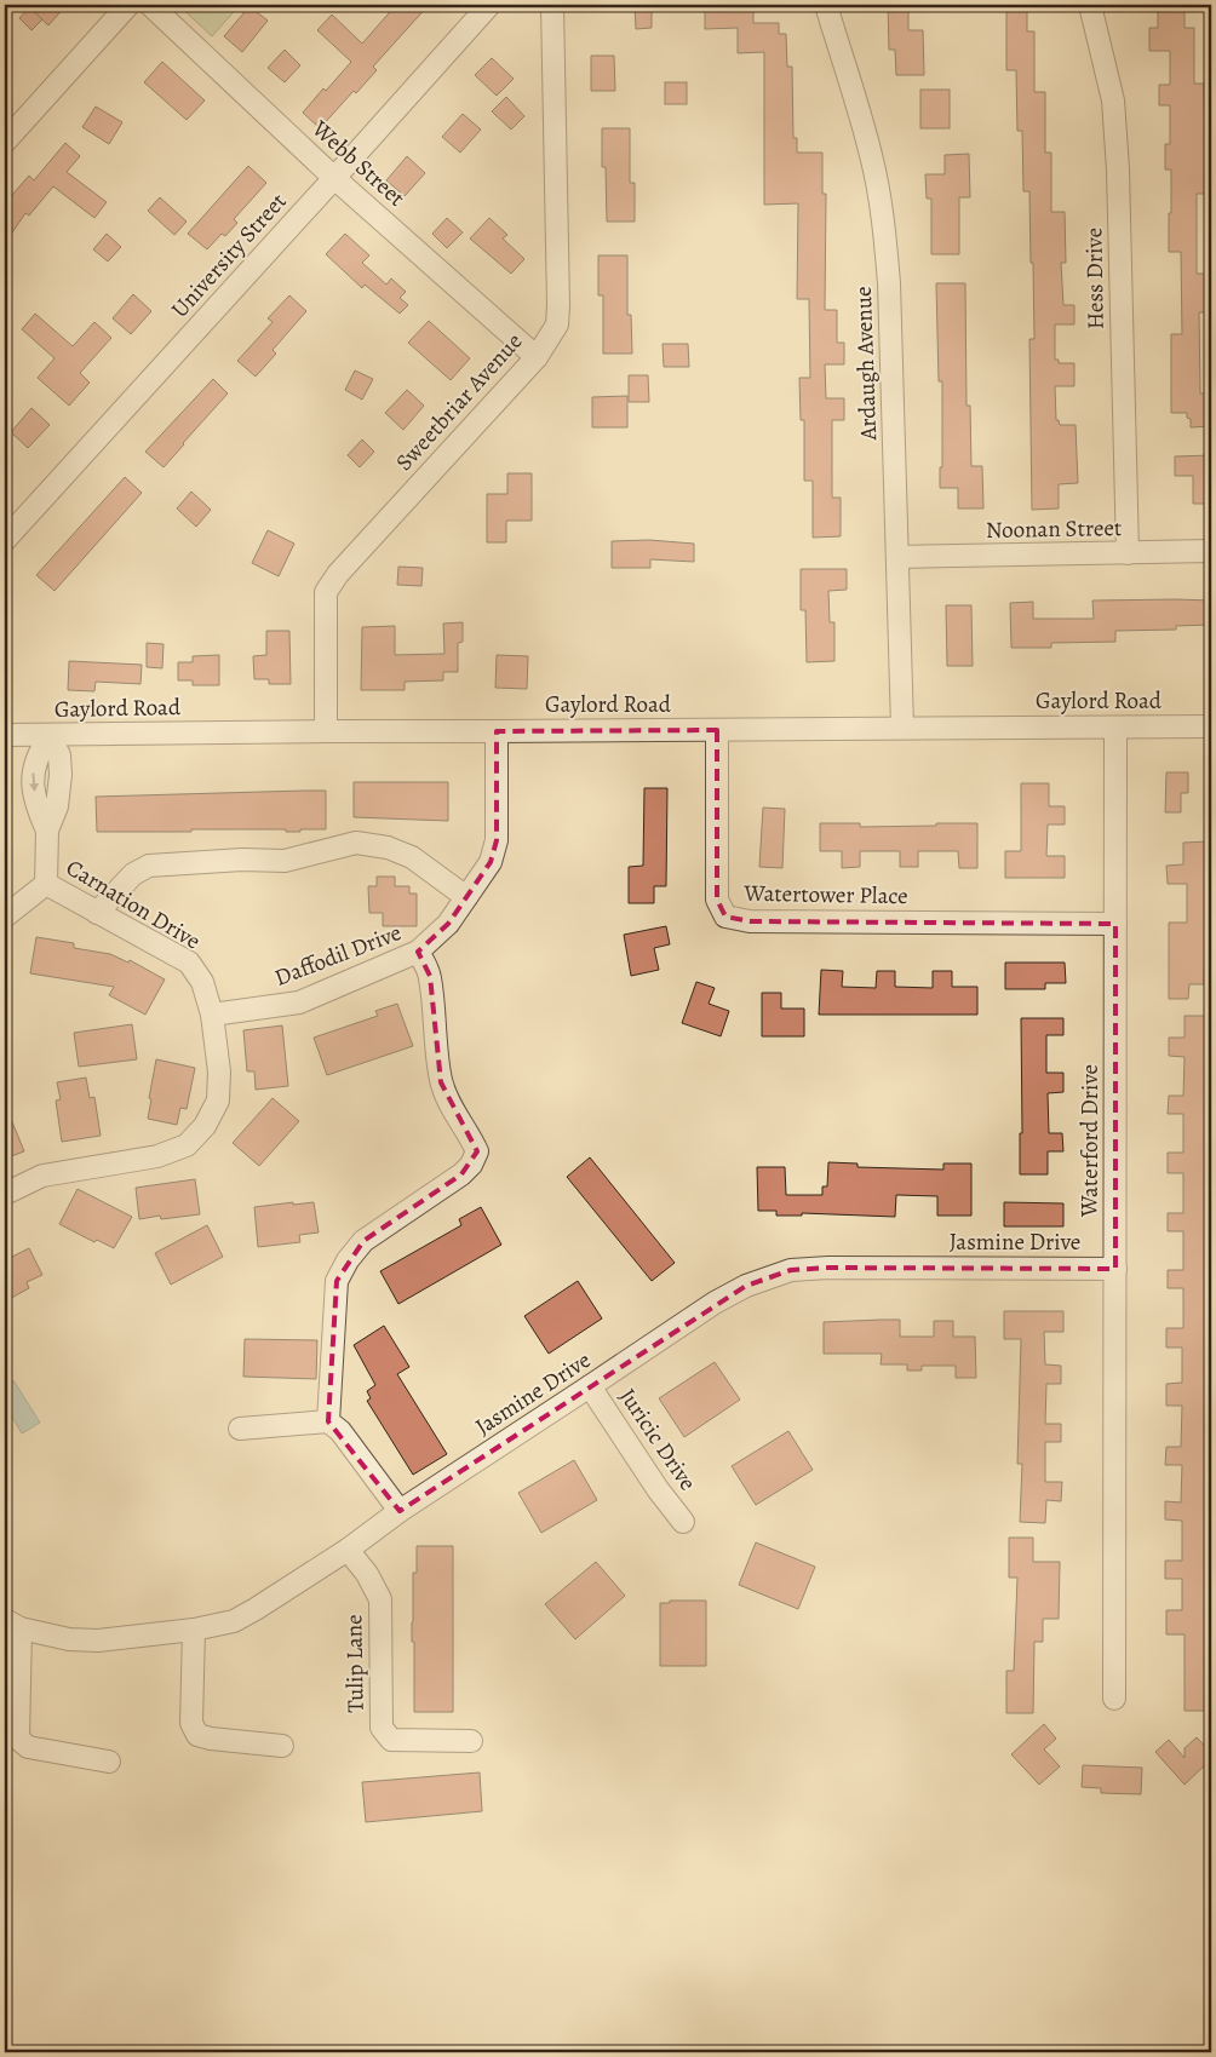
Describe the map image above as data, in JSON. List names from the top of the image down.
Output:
{
  "streets": {
    "street": [
      "Webb Street",
      "University Street",
      "Hess Drive",
      "Ardaugh Avenue",
      "Sweetbriar Avenue",
      "Noonan Street",
      "Gaylord Road",
      "Watertower Place",
      "Carnation Drive",
      "Daffodil Drive",
      "Waterford Drive",
      "Jasmine Drive",
      "Juricic Drive",
      "Tulip Lane"
    ]
  },
  "crossings": [
    ["Webb Street", "University Street"],
    ["Webb Street", "Sweetbriar Avenue"],
    ["Hess Drive", "Noonan Street"],
    ["Ardaugh Avenue", "Noonan Street"],
    ["Ardaugh Avenue", "Gaylord Road"],
    ["Sweetbriar Avenue", "Gaylord Road"],
    ["Gaylord Road", "Watertower Place"],
    ["Gaylord Road", "Carnation Drive"],
    ["Gaylord Road", "Daffodil Drive"],
    ["Gaylord Road", "Waterford Drive"],
    ["Watertower Place", "Waterford Drive"],
    ["Carnation Drive", "Daffodil Drive"],
    ["Waterford Drive", "Jasmine Drive"],
    ["Jasmine Drive", "Juricic Drive"],
    ["Jasmine Drive", "Tulip Lane"]
  ]
}
